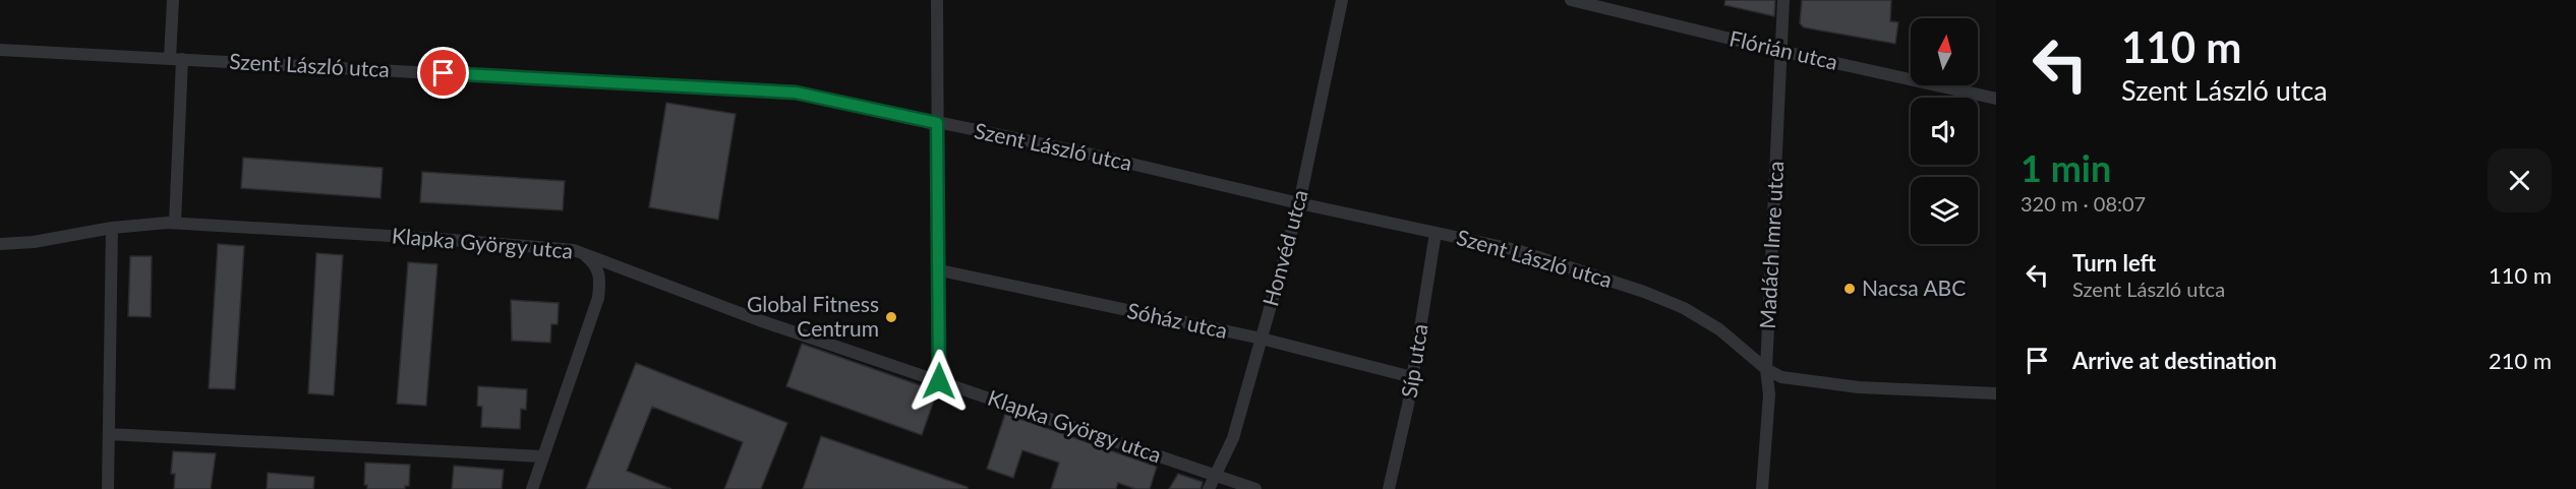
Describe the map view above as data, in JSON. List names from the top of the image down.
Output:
{
  "streets": {
    "street": [
      "Flórián utca",
      "Szent László utca",
      "Klapka György utca",
      "Madách Imre utca",
      "Honvéd utca",
      "Sóház utca",
      "Síp utca"
    ]
  },
  "crossings": [
    ["Flórián utca", "Madách Imre utca"],
    ["Szent László utca", "Madách Imre utca"],
    ["Szent László utca", "Honvéd utca"],
    ["Szent László utca", "Síp utca"],
    ["Klapka György utca", "Honvéd utca"],
    ["Honvéd utca", "Sóház utca"],
    ["Sóház utca", "Síp utca"]
  ],
  "places": ["Nacsa ABC", "Global Fitness Centrum"],
  "north": "top",
  "page": {
    "turn": ["110 m", "Szent László utca"],
    "heading": ["1 min", "320 m · 08:07"],
    "list": [
      {
        "name": "Turn left",
        "note": "Szent László utca",
        "value": "110 m"
      },
      {
        "name": "Arrive at destination",
        "value": "210 m"
      }
    ]
  }
}
